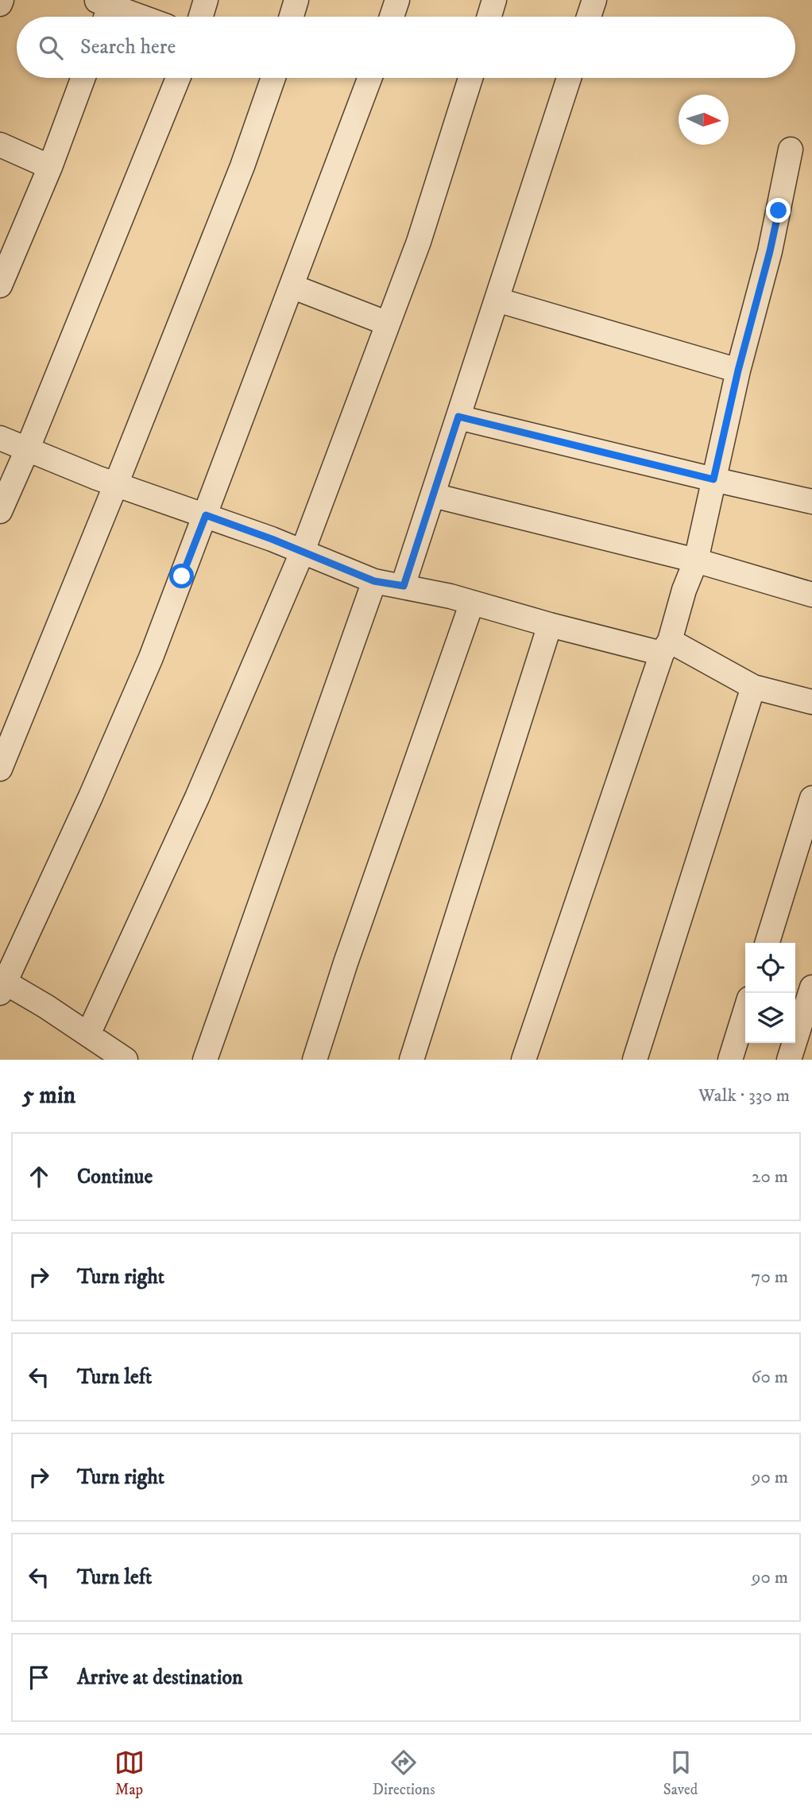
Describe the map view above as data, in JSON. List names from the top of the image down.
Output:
{
  "north": "right",
  "page": {
    "search": "Search here",
    "heading": ["5 min", "Walk · 330 m"],
    "list": [
      ["Continue", "20 m"],
      ["Turn right", "70 m"],
      ["Turn left", "60 m"],
      ["Turn right", "90 m"],
      ["Turn left", "90 m"],
      "Arrive at destination"
    ],
    "nav": ["Map", "Directions", "Saved"]
  }
}
